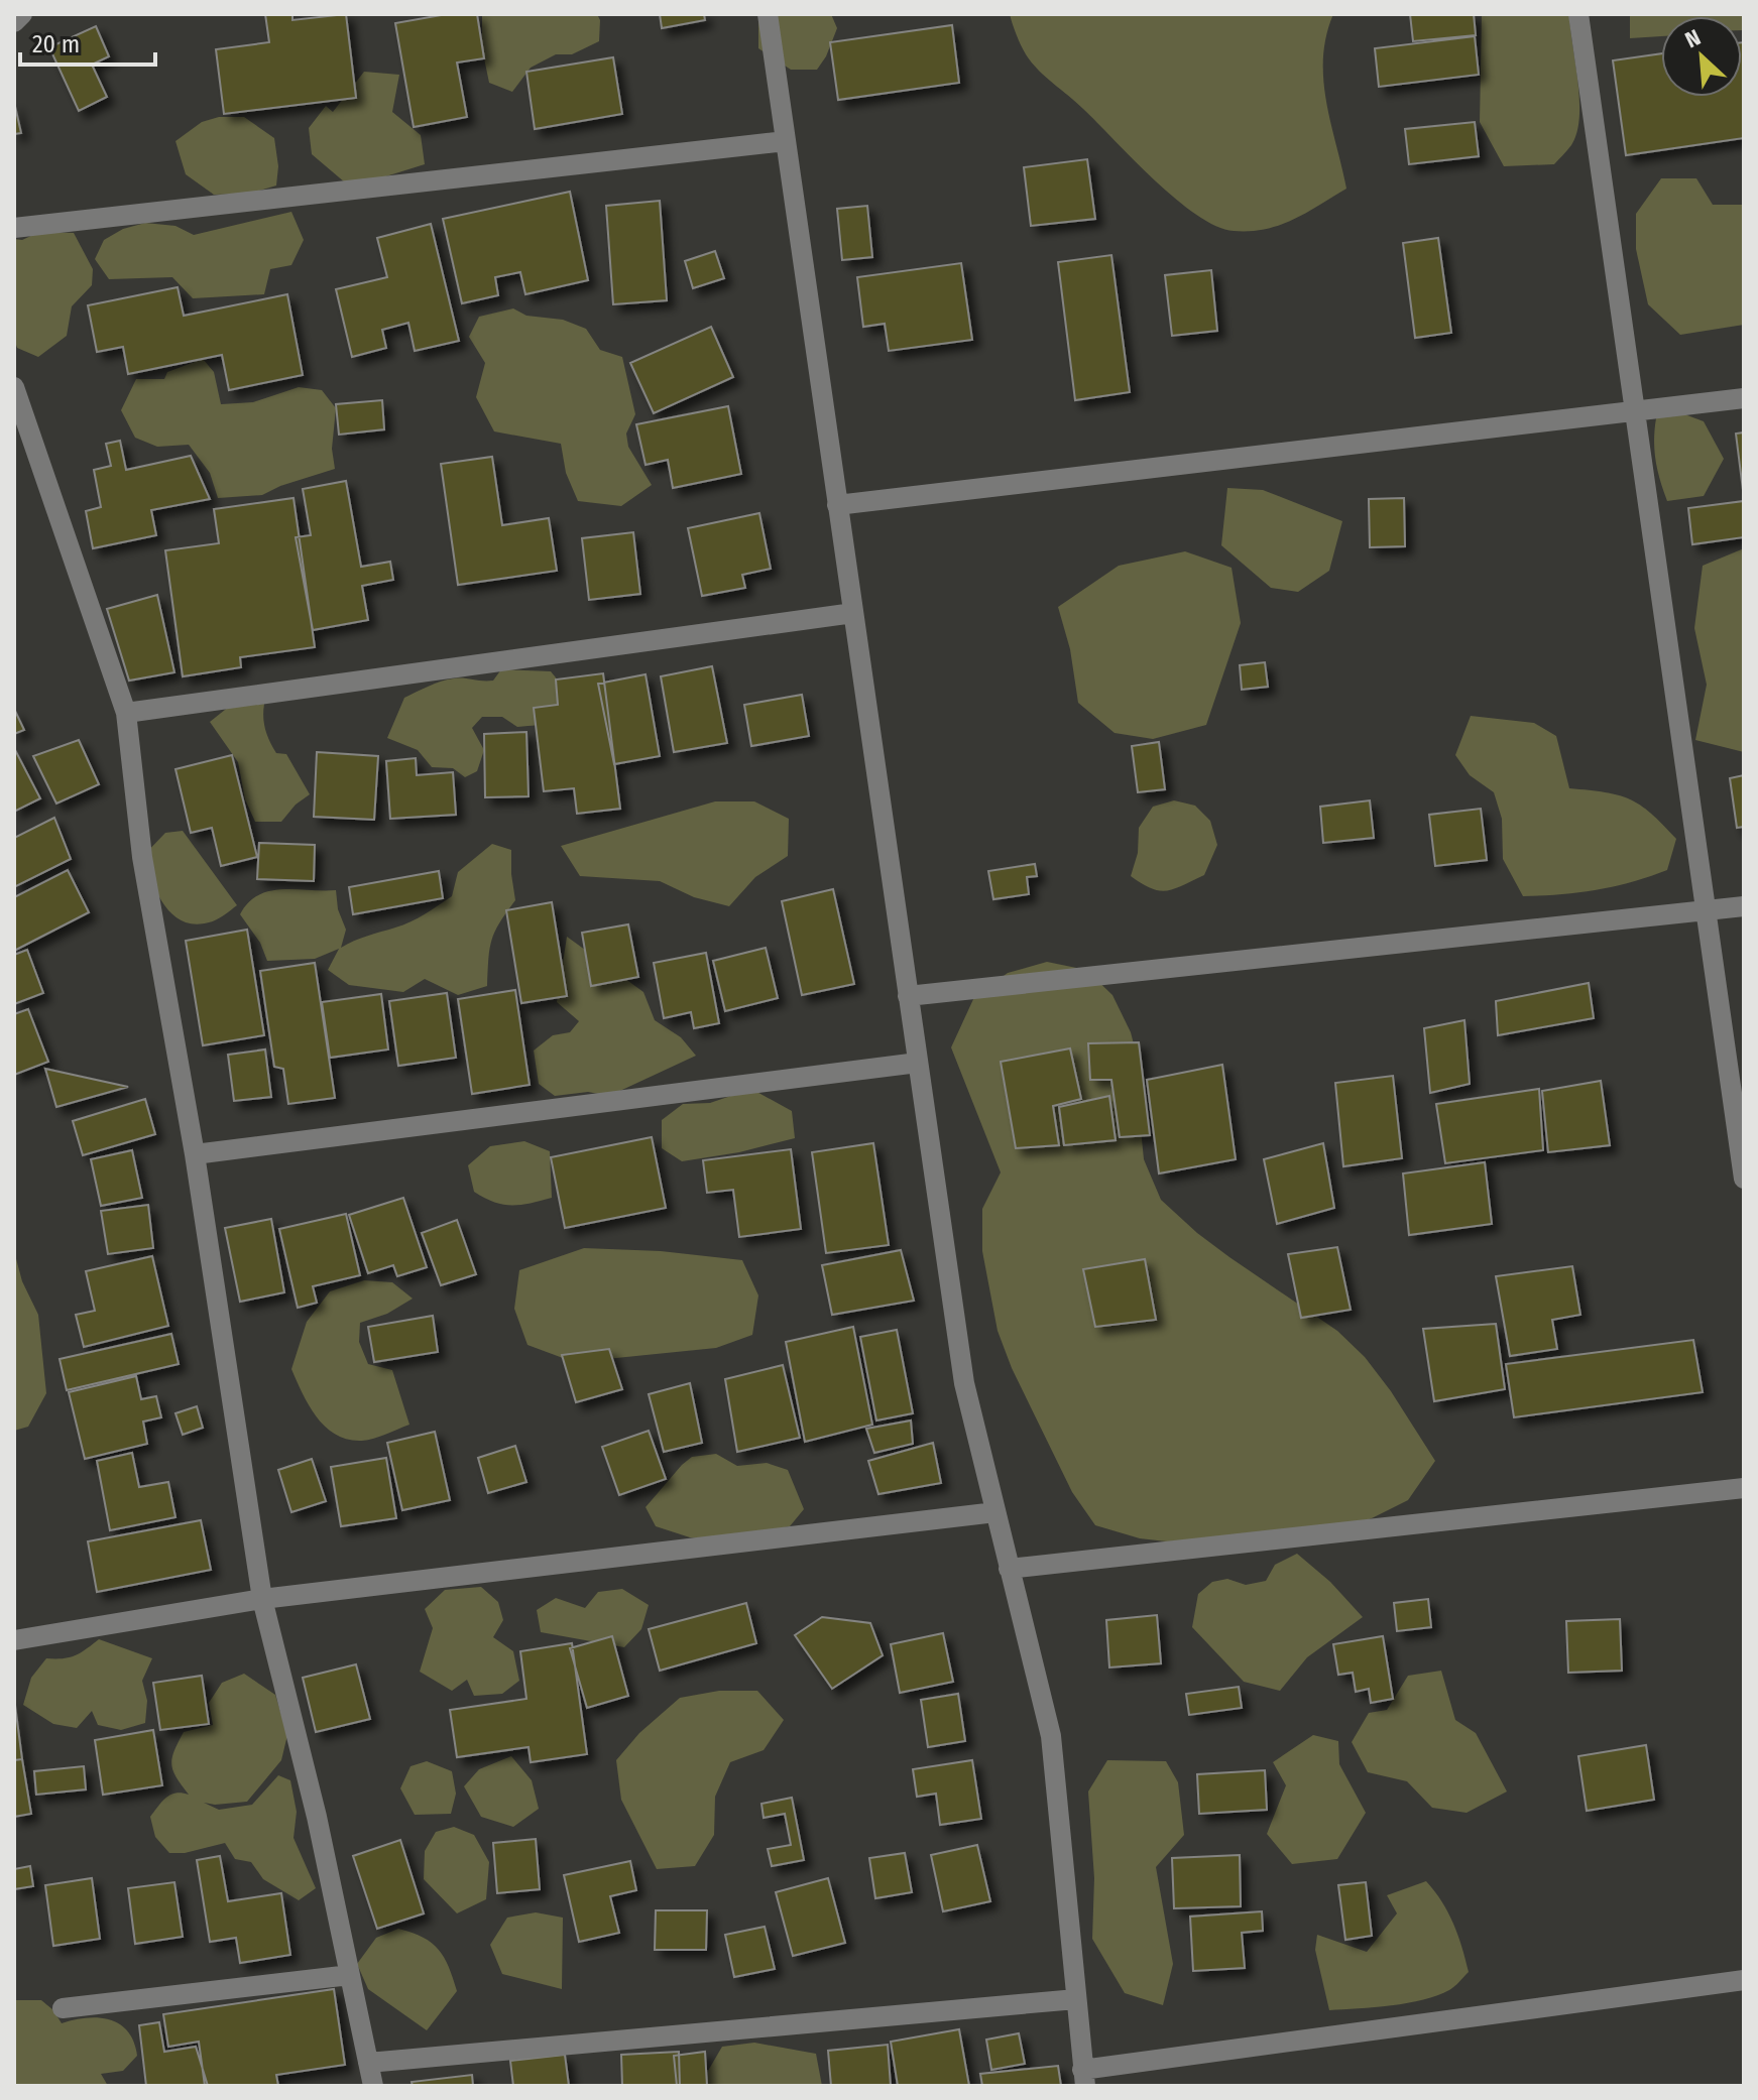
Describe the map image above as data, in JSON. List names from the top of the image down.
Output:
{
  "scale_bar": "20 m",
  "north": "top left"
}
